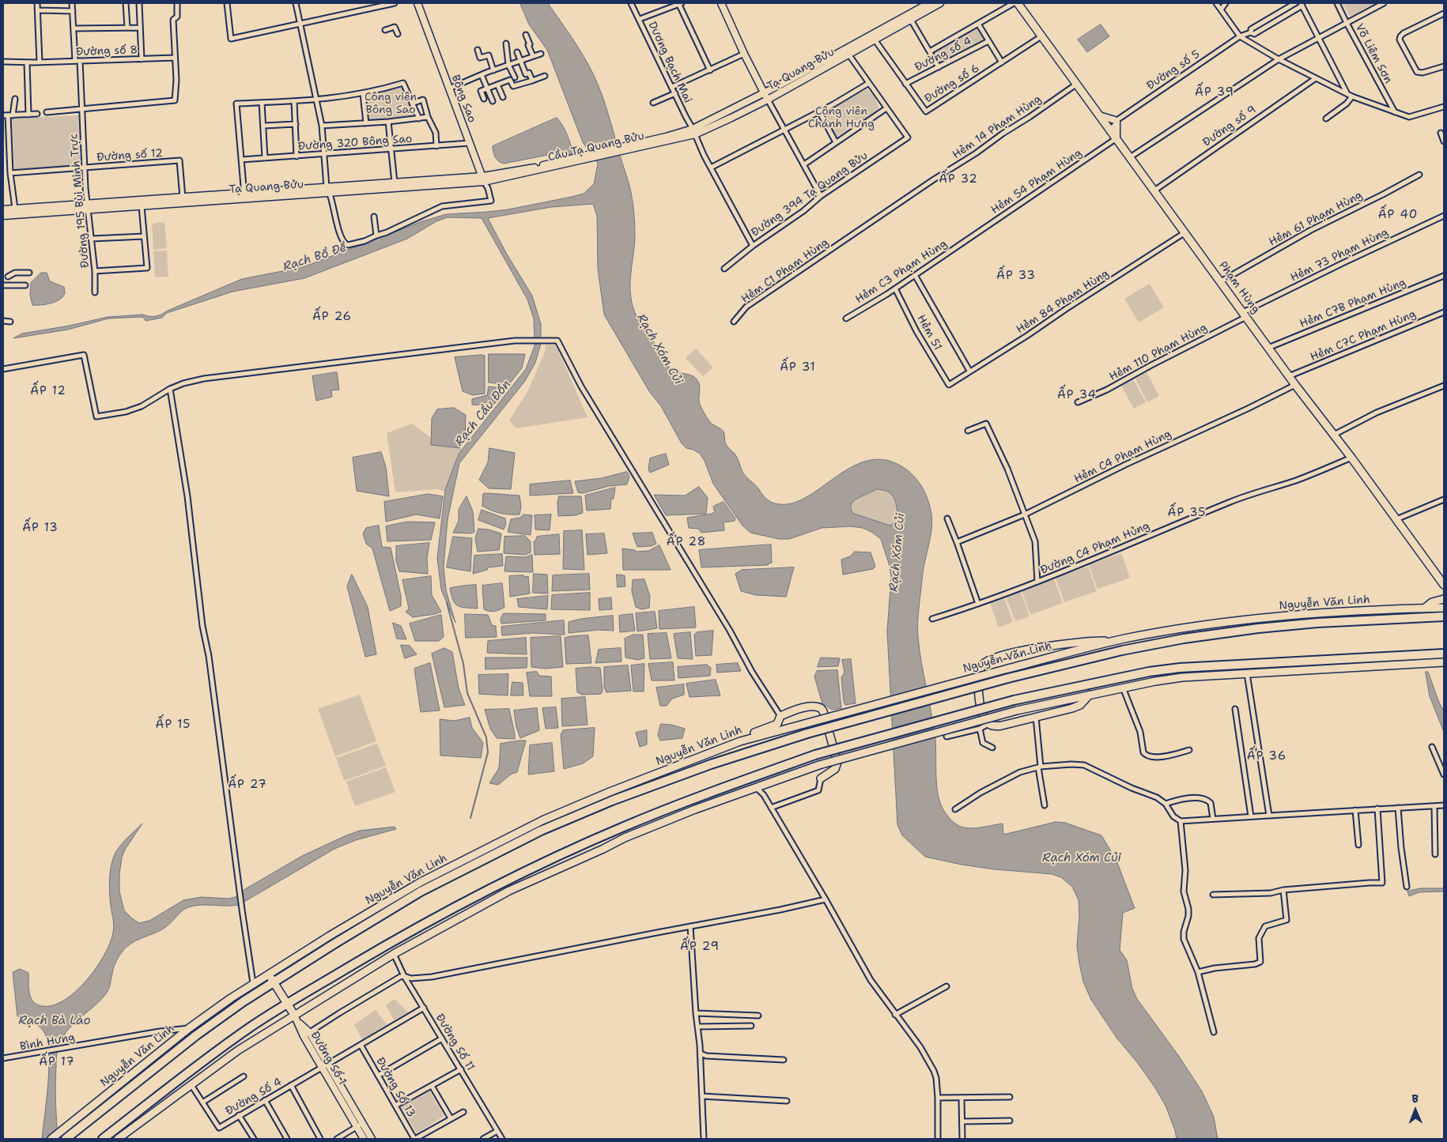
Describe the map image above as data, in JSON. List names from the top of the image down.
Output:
{
  "streets": {
    "highway": ["Nguyễn Văn Linh"],
    "main road": [
      "Tạ Quang Bửu",
      "Bông Sao",
      "Cầu Tạ Quang Bửu",
      "Phạm Hùng",
      "Đường Số 1"
    ],
    "street": [
      "Đường số 8",
      "Võ Liêm Sơn",
      "Đường số 4",
      "Dương Bạch Mai",
      "Đường số 5",
      "Đường số 6",
      "Đường số 9",
      "Hẻm 14 Phạm Hùng",
      "Đường 320 Bông Sao",
      "Đường số 12",
      "Hẻm 54 Phạm Hùng",
      "Đường 394 Tạ Quang Bửu",
      "Đường 195 Bùi Minh Trực",
      "Hẻm 61 Phạm Hùng",
      "Hẻm 73 Phạm Hùng",
      "Hẻm C1 Phạm Hùng",
      "Hẻm C3 Phạm Hùng",
      "Hẻm 84 Phạm Hùng",
      "Hẻm C7B Phạm Hùng",
      "Hẻm 51",
      "Hẻm C7C Phạm Hùng",
      "Hẻm 110 Phạm Hùng",
      "Hẻm C4 Phạm Hùng",
      "Đường C4 Phạm Hủng",
      "Bình Hưng",
      "Đường Số 11",
      "Đường Số 13",
      "Đường Số 4"
    ]
  },
  "crossings": [
    ["Đường số 8", "Đường 195 Bùi Minh Trực"],
    ["Đường số 4", "Đường số 6"],
    ["Dương Bạch Mai", "Tạ Quang Bửu"],
    ["Dương Bạch Mai", "Đường 394 Tạ Quang Bửu"],
    ["Tạ Quang Bửu", "Đường số 6"],
    ["Tạ Quang Bửu", "Bông Sao"],
    ["Tạ Quang Bửu", "Cầu Tạ Quang Bửu"],
    ["Tạ Quang Bửu", "Đường số 12"],
    ["Tạ Quang Bửu", "Đường 195 Bùi Minh Trực"],
    ["Đường số 5", "Phạm Hùng"],
    ["Đường số 6", "Phạm Hùng"],
    ["Bông Sao", "Đường 320 Bông Sao"],
    ["Đường số 9", "Phạm Hùng"],
    ["Hẻm 14 Phạm Hùng", "Hẻm C1 Phạm Hùng"],
    ["Hẻm 14 Phạm Hùng", "Phạm Hùng"],
    ["Đường số 12", "Đường 195 Bùi Minh Trực"],
    ["Hẻm 54 Phạm Hùng", "Hẻm C3 Phạm Hùng"],
    ["Hẻm 54 Phạm Hùng", "Phạm Hùng"],
    ["Hẻm 61 Phạm Hùng", "Phạm Hùng"],
    ["Hẻm 73 Phạm Hùng", "Phạm Hùng"],
    ["Hẻm 73 Phạm Hùng", "Hẻm 110 Phạm Hùng"],
    ["Hẻm C3 Phạm Hùng", "Hẻm 51"],
    ["Phạm Hùng", "Hẻm 84 Phạm Hùng"],
    ["Phạm Hùng", "Hẻm C7B Phạm Hùng"],
    ["Phạm Hùng", "Hẻm C7C Phạm Hùng"],
    ["Phạm Hùng", "Hẻm 110 Phạm Hùng"],
    ["Phạm Hùng", "Hẻm C4 Phạm Hùng"],
    ["Phạm Hùng", "Đường C4 Phạm Hủng"],
    ["Hẻm 84 Phạm Hùng", "Hẻm 51"],
    ["Nguyễn Văn Linh", "Bình Hưng"],
    ["Đường Số 11", "Đường Số 4"],
    ["Đường Số 1", "Đường Số 4"],
    ["Đường Số 13", "Đường Số 4"]
  ],
  "districts": [
    "ẤP 39",
    "ẤP 32",
    "ẤP 40",
    "ẤP 33",
    "ẤP 26",
    "ẤP 31",
    "ẤP 12",
    "ẤP 34",
    "ẤP 35",
    "ẤP 13",
    "ẤP 28",
    "ẤP 15",
    "ẤP 36",
    "ẤP 27",
    "ẤP 29",
    "ẤP 17"
  ],
  "water": [
    "Rạch Bồ Đề",
    "Rạch Xóm Củi",
    "Rạch Cầu Đồn",
    "Rạch Bà Lào"
  ],
  "parks": ["Công viên Bông Sao", "Công viên Chánh Hưng"],
  "north": "top"
}
